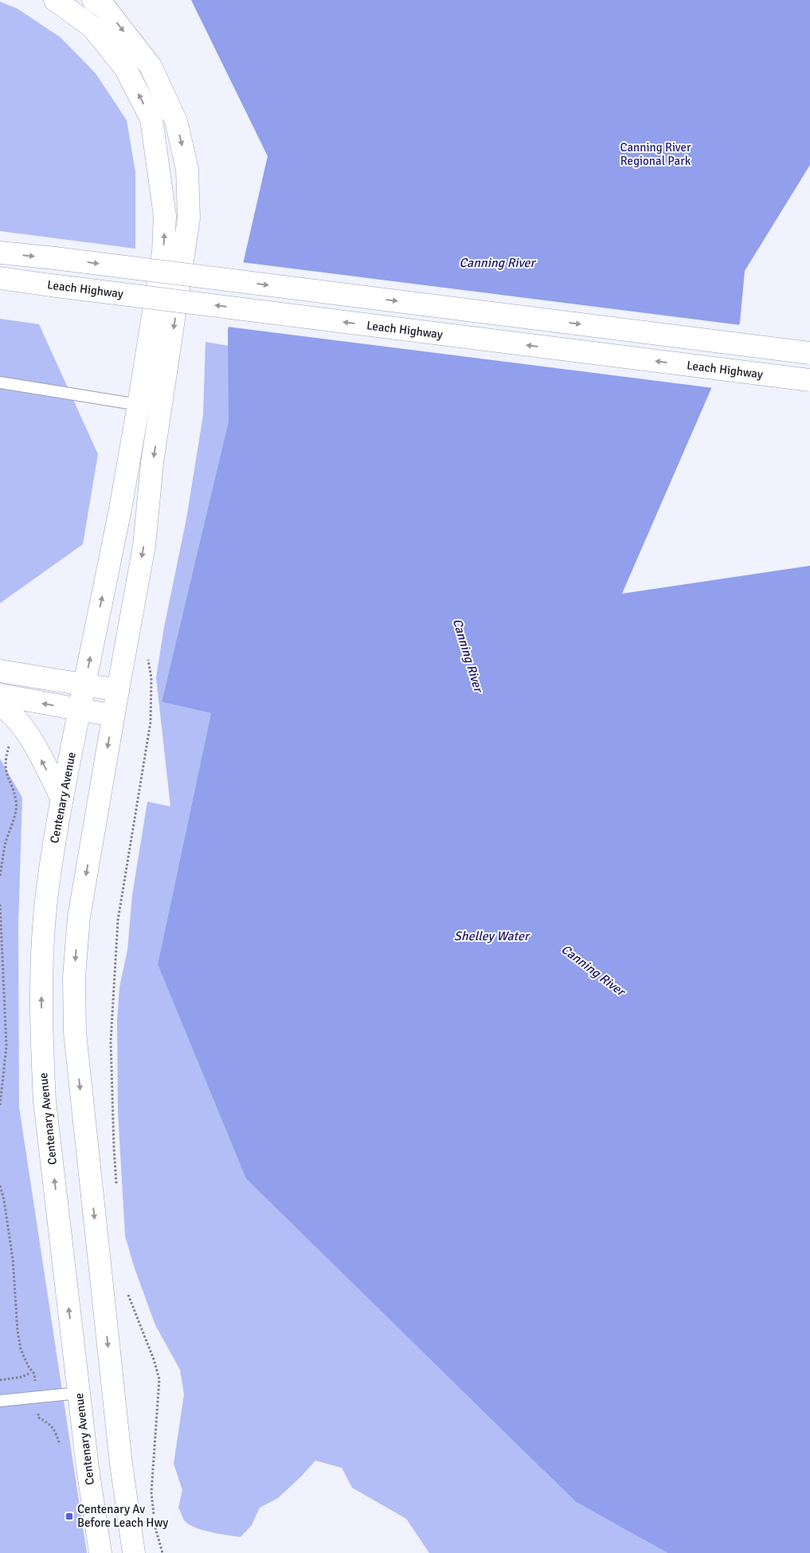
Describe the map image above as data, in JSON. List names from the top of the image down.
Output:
{
  "streets": {
    "main road": ["Leach Highway", "Centenary Avenue"]
  },
  "water": ["Canning River", "Shelley Water"],
  "parks": ["Canning River Regional Park"],
  "places": {
    "transit": ["Centenary Av Before Leach Hwy"]
  }
}
